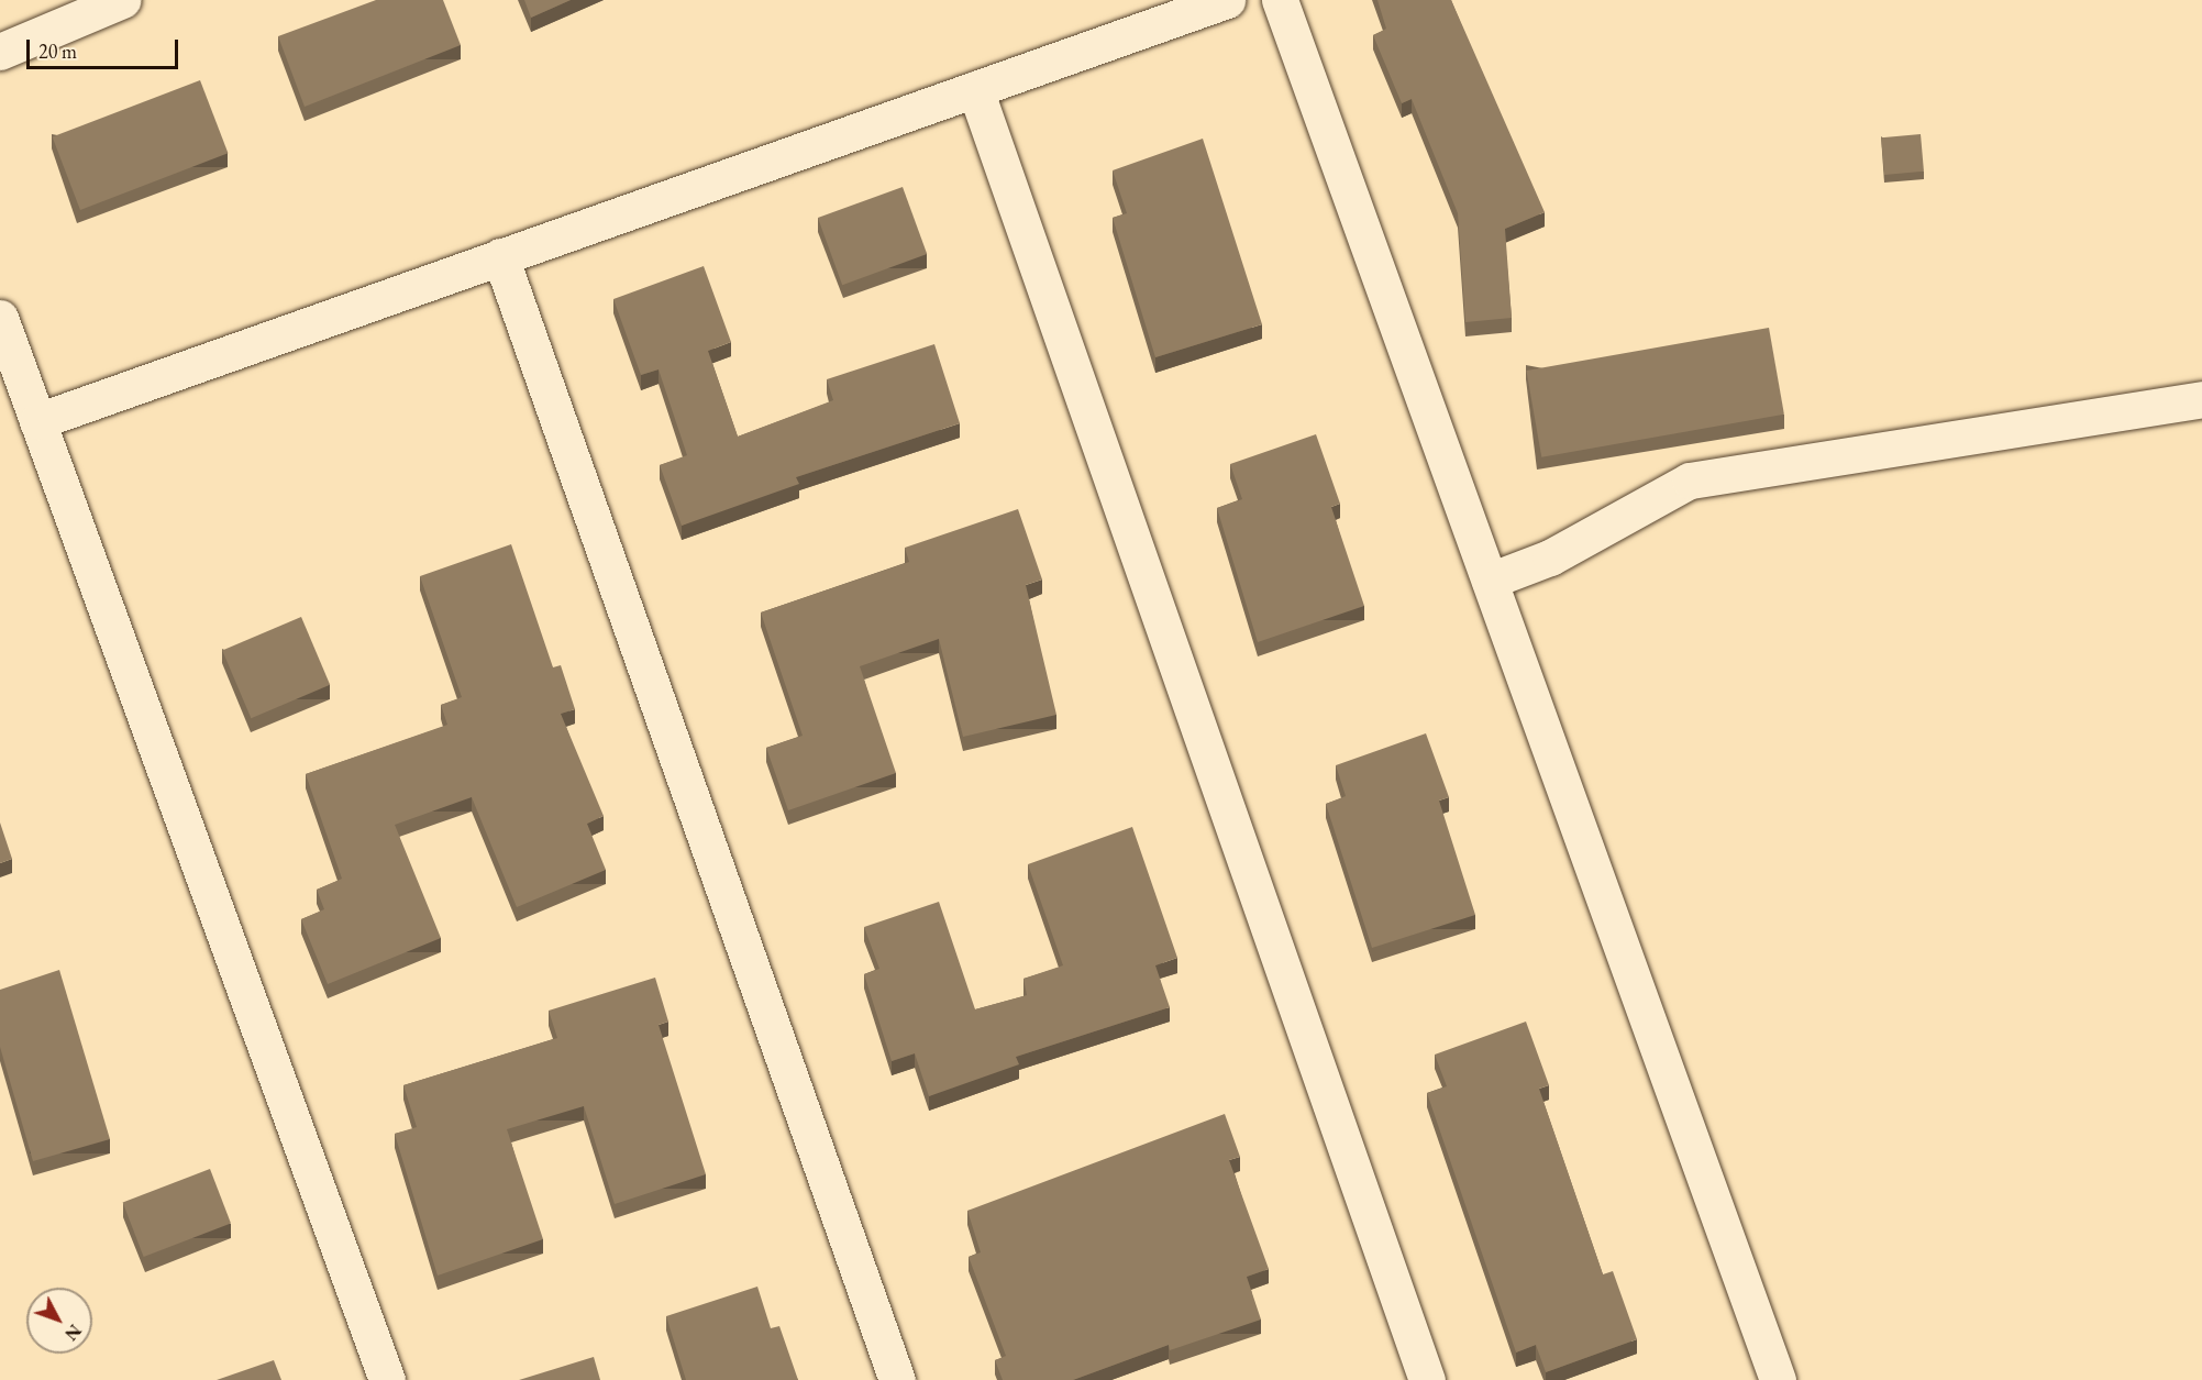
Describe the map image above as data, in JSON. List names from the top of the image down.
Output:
{
  "scale_bar": "20 m",
  "north": "bottom right"
}
